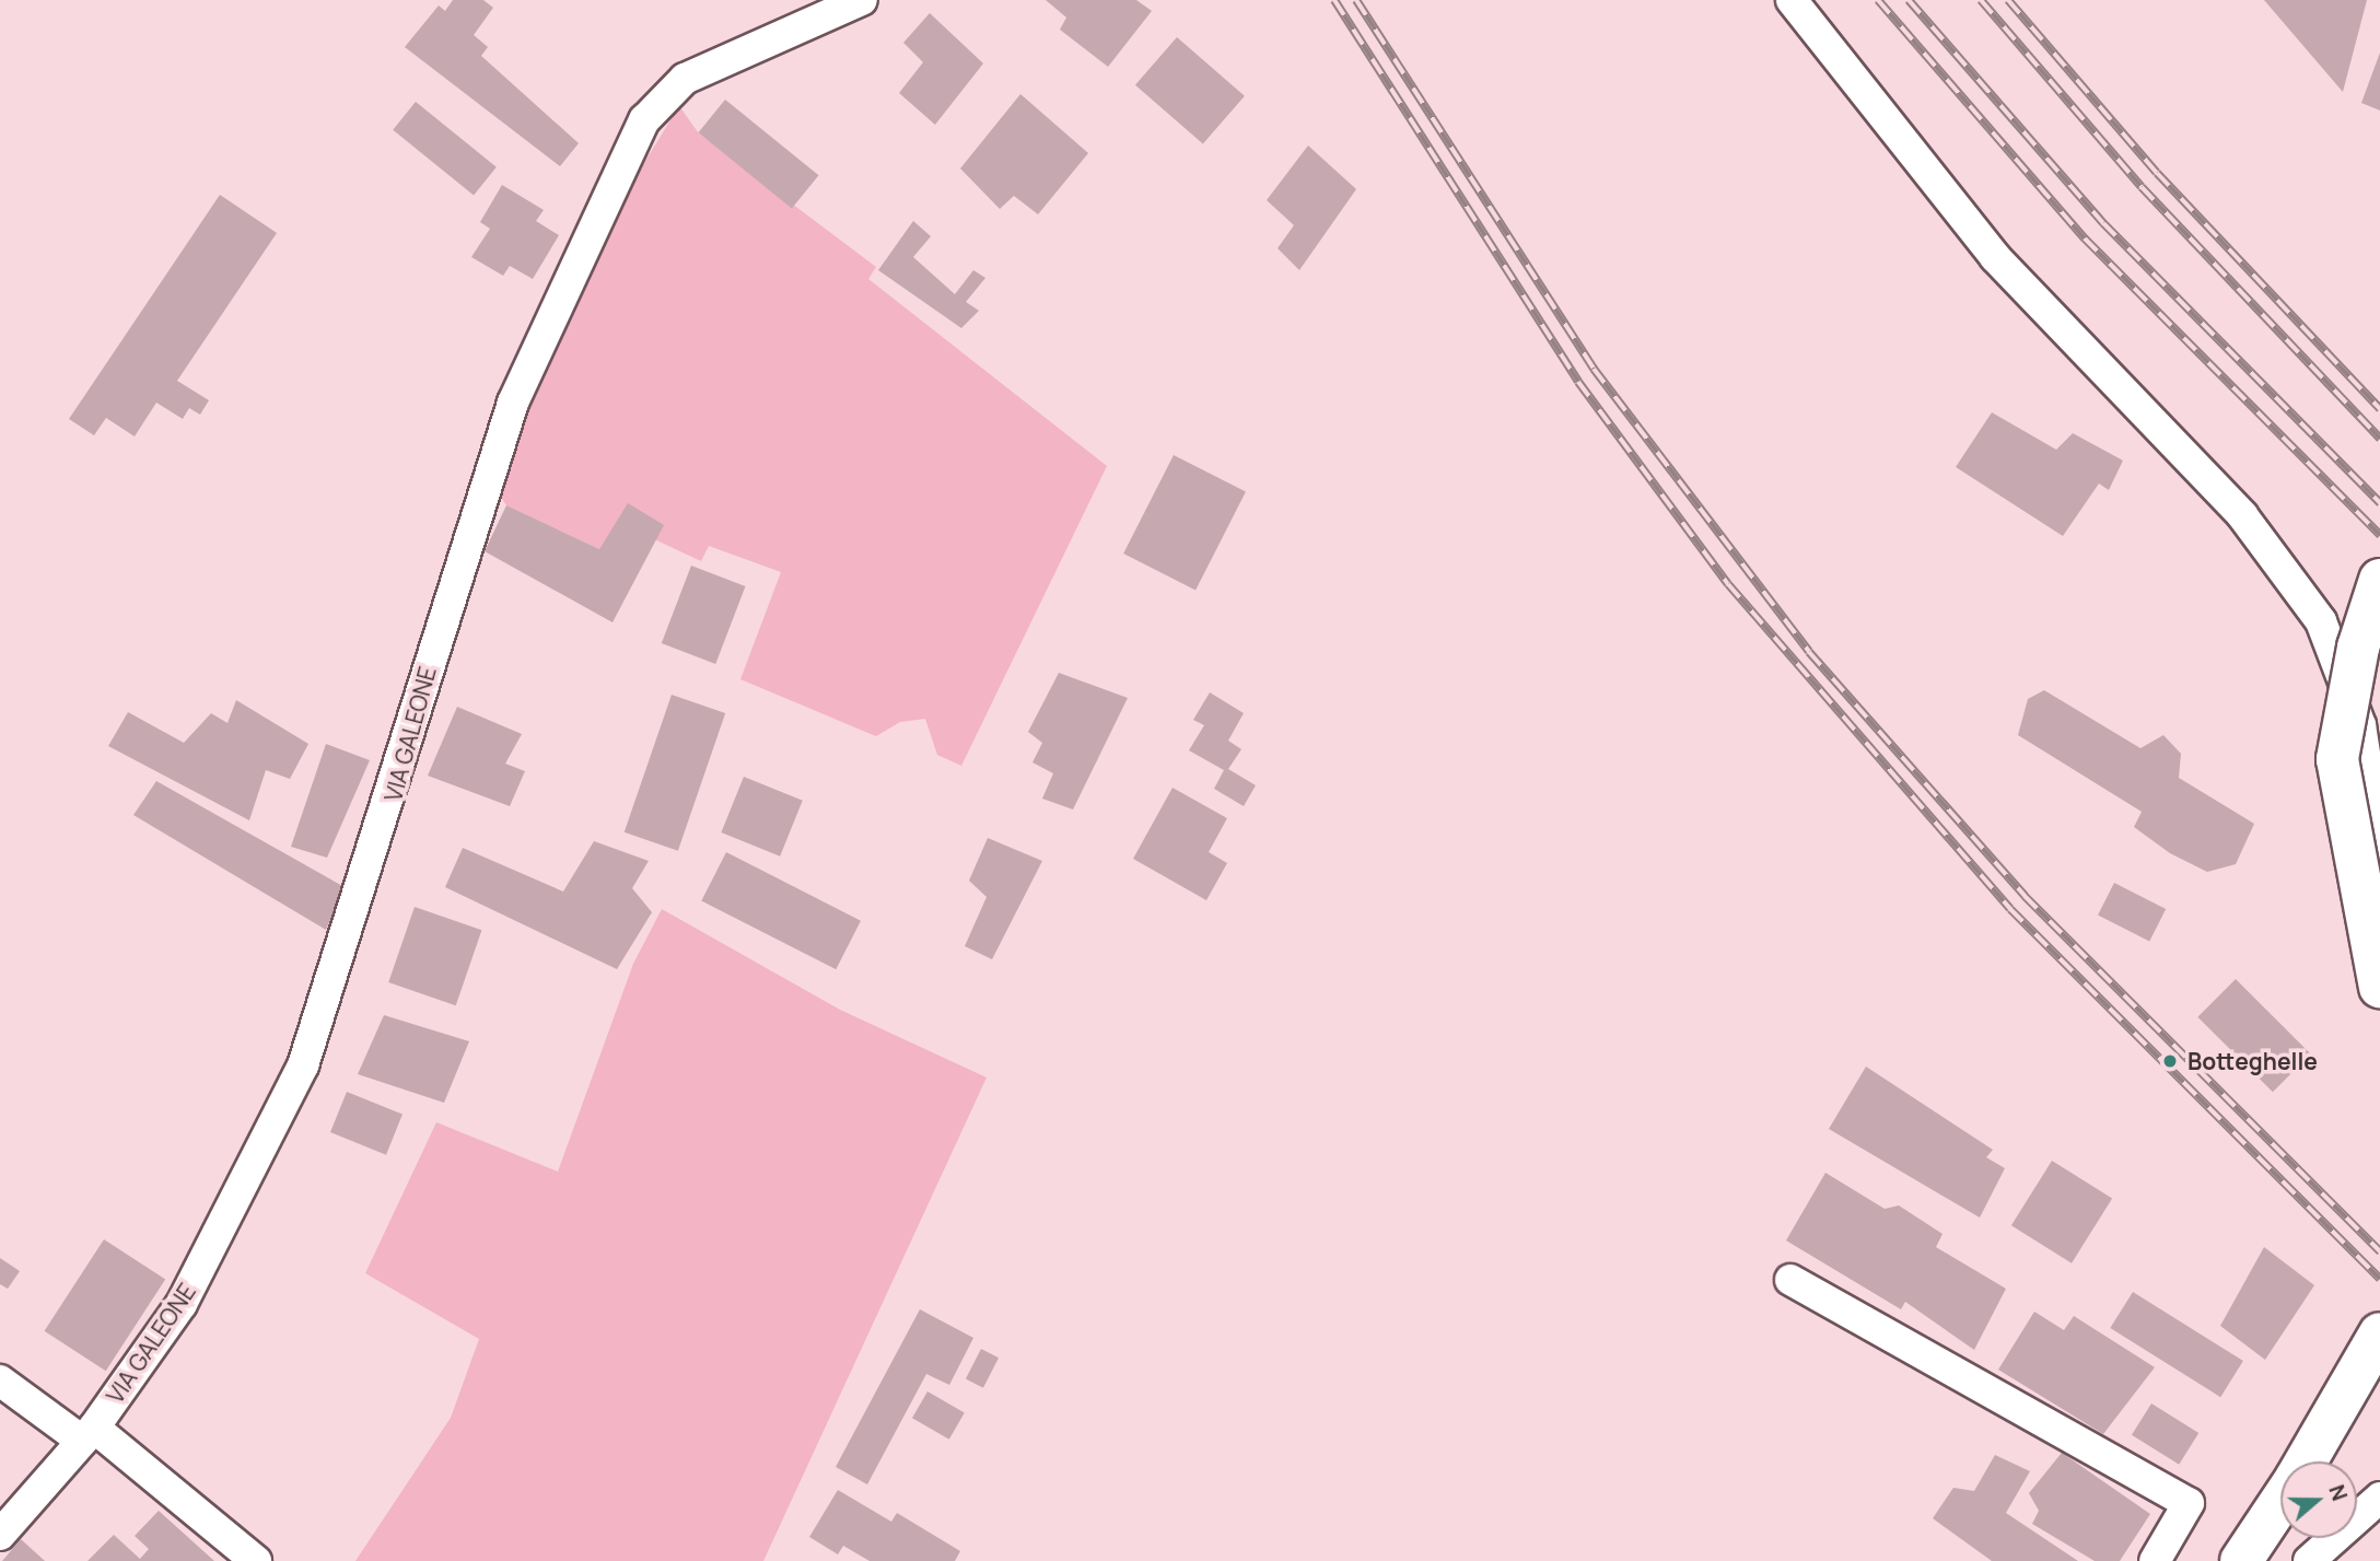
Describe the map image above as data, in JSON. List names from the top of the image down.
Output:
{
  "streets": {
    "street": ["VIA GALEONE"]
  },
  "places": ["Botteghelle"],
  "north": "right"
}
